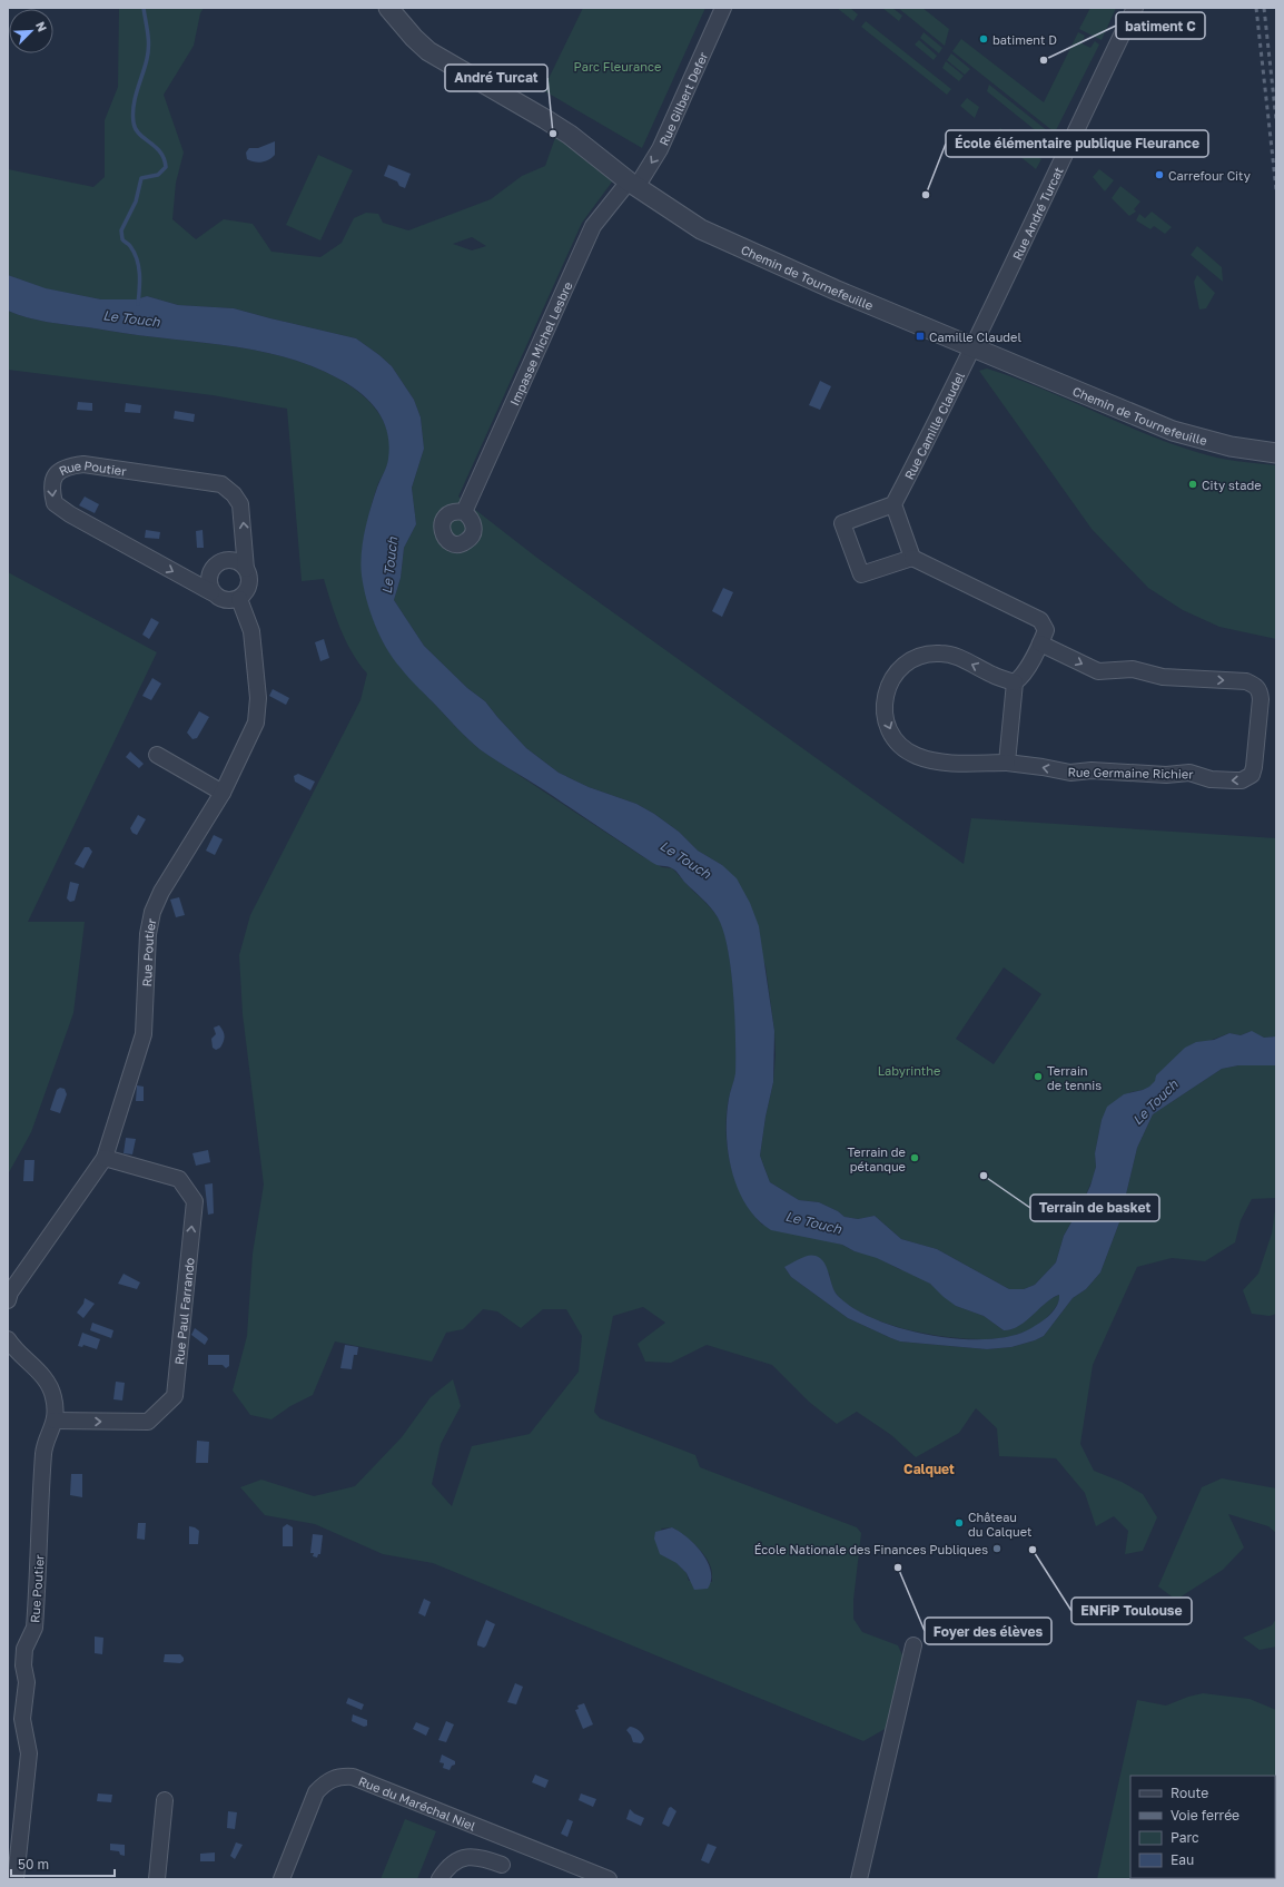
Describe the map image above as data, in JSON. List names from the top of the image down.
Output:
{
  "streets": {
    "street": [
      "Rue Gilbert Defer",
      "Rue André Turcat",
      "Chemin de Tournefeuille",
      "Impasse Michel Lesbre",
      "Rue Camille Claudel",
      "Rue Poutier",
      "Rue Germaine Richier",
      "Rue Paul Farrando",
      "Rue du Maréchal Niel"
    ]
  },
  "crossings": [
    ["Rue Gilbert Defer", "Chemin de Tournefeuille"],
    ["Rue Gilbert Defer", "Impasse Michel Lesbre"],
    ["Rue André Turcat", "Chemin de Tournefeuille"],
    ["Rue André Turcat", "Rue Camille Claudel"],
    ["Chemin de Tournefeuille", "Impasse Michel Lesbre"],
    ["Chemin de Tournefeuille", "Rue Camille Claudel"],
    ["Rue Poutier", "Rue Paul Farrando"]
  ],
  "one_way": ["Rue Gilbert Defer"],
  "districts": ["Calquet"],
  "water": ["Le Touch"],
  "parks": ["Parc Fleurance", "Labyrinthe"],
  "places": {
    "other": [
      "batiment D",
      "batiment C",
      "André Turcat",
      "Carrefour City",
      "École élémentaire publique Fleurance",
      "City stade",
      "Terrain de tennis",
      "Terrain de pétanque",
      "Terrain de basket",
      "Château du Calquet",
      "École Nationale des Finances Publiques",
      "ENFiP Toulouse",
      "Foyer des élèves"
    ],
    "transit": ["Camille Claudel"]
  },
  "legend": [
    "Route",
    "Voie ferrée",
    "Parc",
    "Eau"
  ],
  "scale_bar": "50 m",
  "north": "top right"
}
